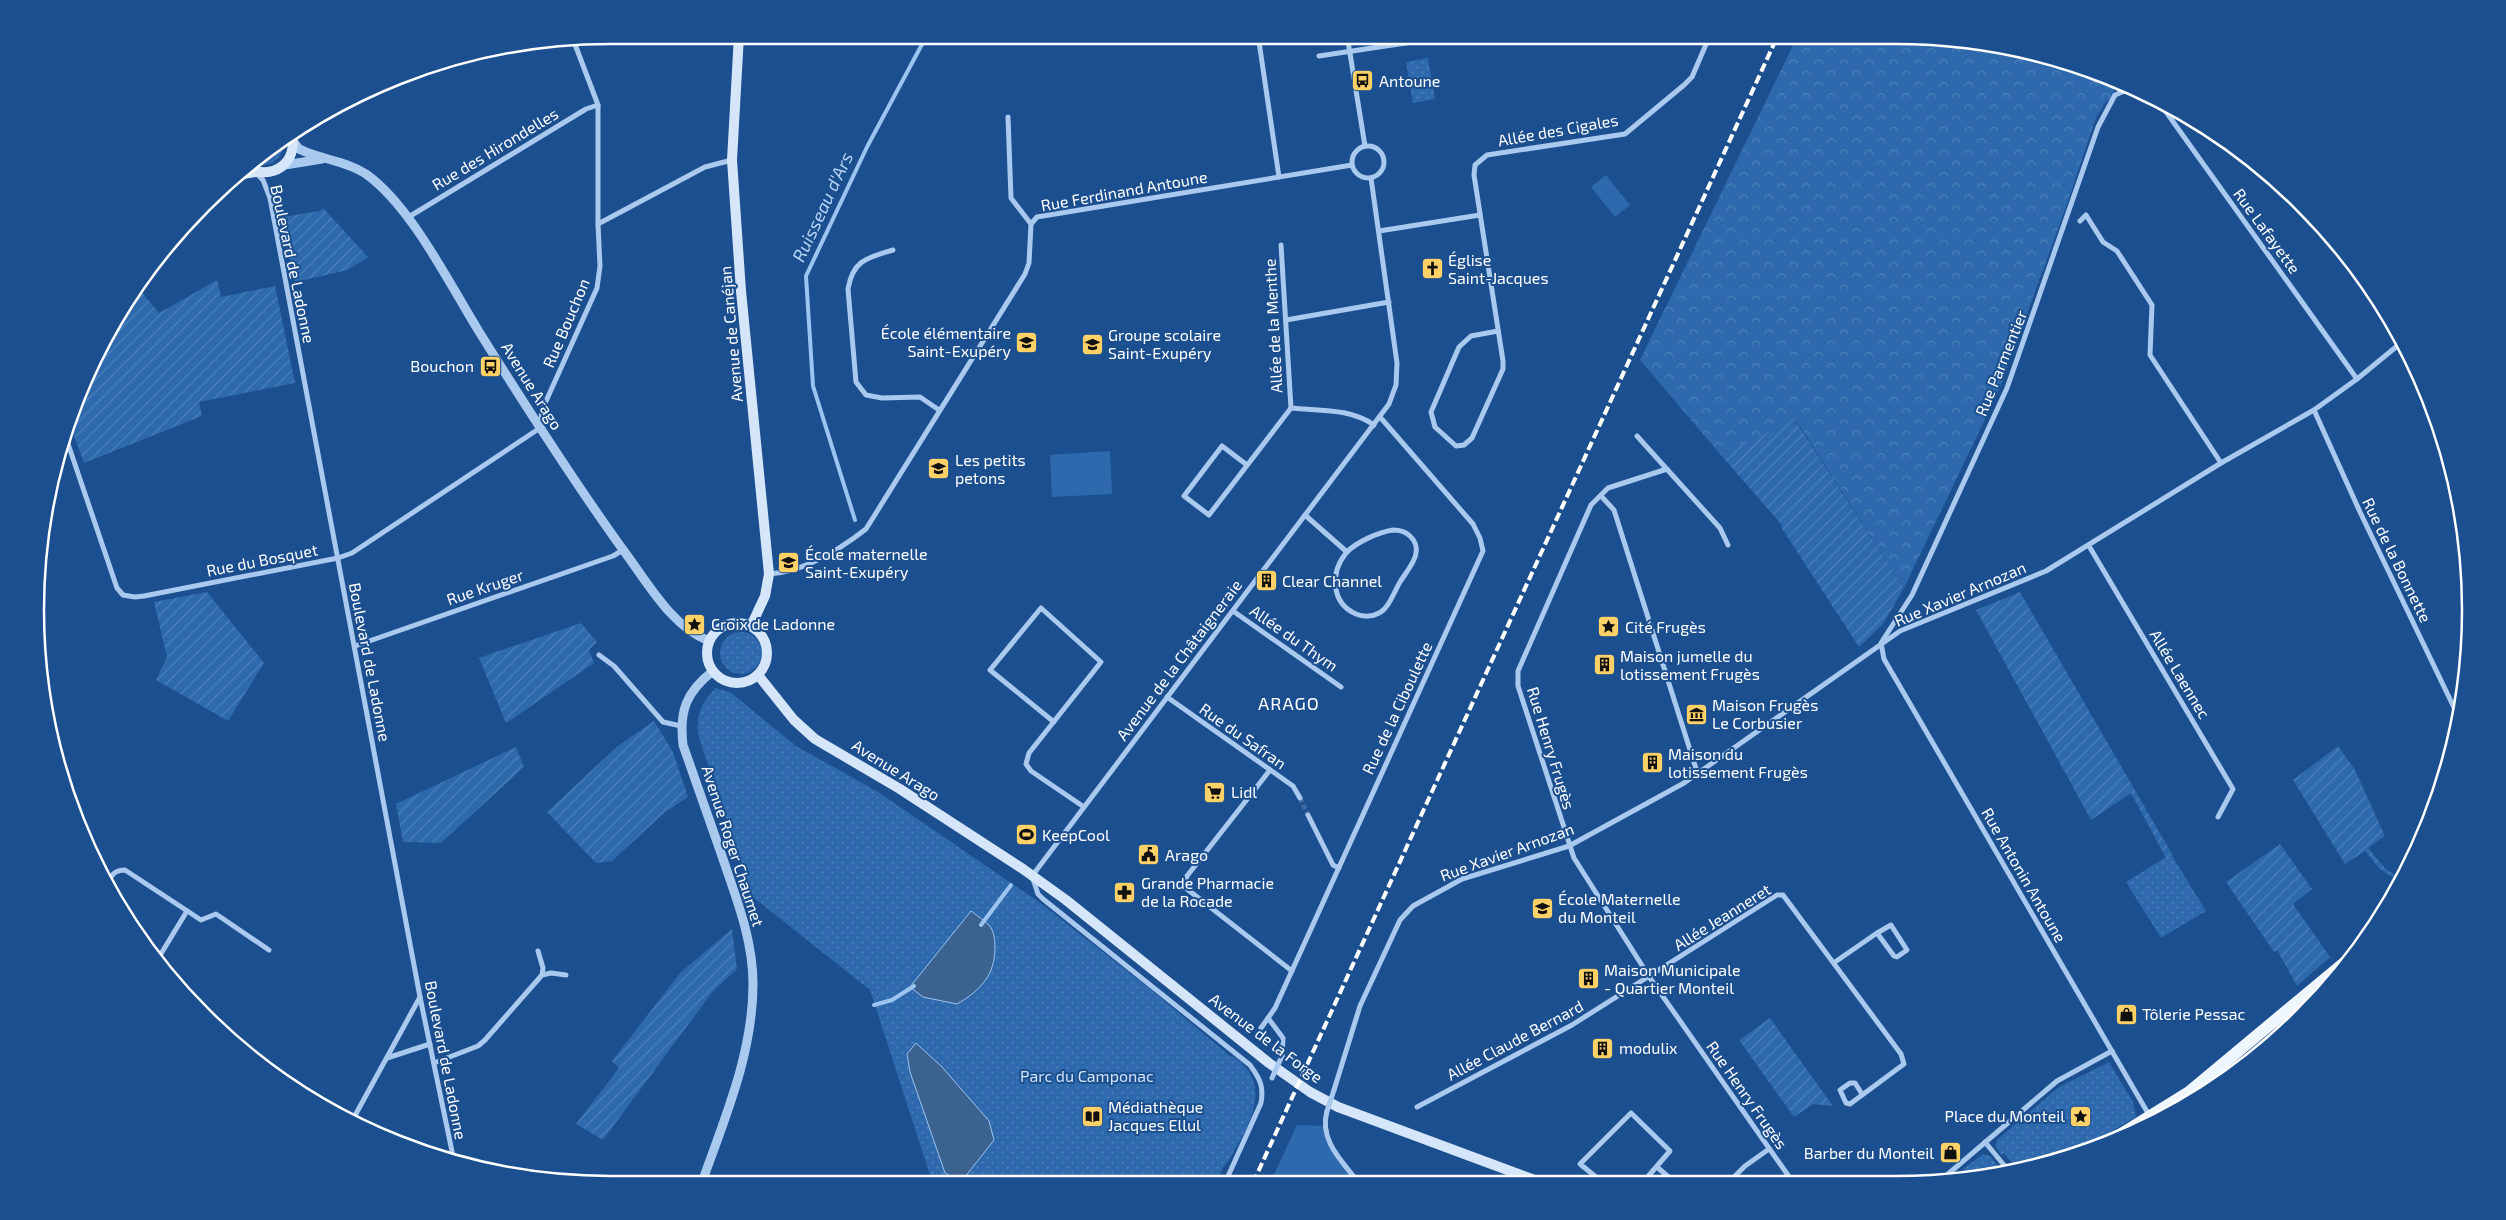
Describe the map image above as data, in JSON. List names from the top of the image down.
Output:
{
  "streets": {
    "main road": ["Avenue de Canéjan", "Avenue Arago", "Avenue de la Forge"],
    "street": [
      "Allée des Cigales",
      "Rue des Hirondelles",
      "Rue Ferdinand Antoune",
      "Rue Lafayette",
      "Boulevard de Ladonne",
      "Rue Bouchon",
      "Allée de la Menthe",
      "Rue Parmentier",
      "Rue du Bosquet",
      "Rue de la Bonnette",
      "Rue Kruger",
      "Rue Xavier Arnozan",
      "Allée du Thym",
      "Avenue de la Châtaigneraie",
      "Allée Laennec",
      "Rue de la Ciboulette",
      "Rue du Safran",
      "Rue Henry Frugès",
      "Avenue Roger Chaumet",
      "Rue Antonin Antoune",
      "Allée Jeanneret",
      "Allée Claude Bernard"
    ]
  },
  "crossings": [
    ["Rue des Hirondelles", "Rue Bouchon"],
    ["Rue des Hirondelles", "Avenue Arago"],
    ["Rue Ferdinand Antoune", "Avenue de Canéjan"],
    ["Rue Ferdinand Antoune", "Avenue de la Châtaigneraie"],
    ["Rue Lafayette", "Rue Xavier Arnozan"],
    ["Boulevard de Ladonne", "Rue du Bosquet"],
    ["Boulevard de Ladonne", "Rue Kruger"],
    ["Rue Bouchon", "Avenue Arago"],
    ["Rue Bouchon", "Rue du Bosquet"],
    ["Allée de la Menthe", "Avenue de la Châtaigneraie"],
    ["Avenue de Canéjan", "Avenue Arago"],
    ["Avenue de Canéjan", "Avenue Roger Chaumet"],
    ["Rue Parmentier", "Rue Xavier Arnozan"],
    ["Rue Parmentier", "Rue Antonin Antoune"],
    ["Avenue Arago", "Rue du Bosquet"],
    ["Avenue Arago", "Rue Kruger"],
    ["Avenue Arago", "Avenue de la Châtaigneraie"],
    ["Avenue Arago", "Avenue Roger Chaumet"],
    ["Avenue Arago", "Avenue de la Forge"],
    ["Rue de la Bonnette", "Rue Xavier Arnozan"],
    ["Rue Xavier Arnozan", "Allée Laennec"],
    ["Rue Xavier Arnozan", "Rue Henry Frugès"],
    ["Rue Xavier Arnozan", "Rue Antonin Antoune"],
    ["Allée du Thym", "Avenue de la Châtaigneraie"],
    ["Avenue de la Châtaigneraie", "Rue de la Ciboulette"],
    ["Avenue de la Châtaigneraie", "Rue du Safran"],
    ["Avenue de la Châtaigneraie", "Avenue de la Forge"],
    ["Rue Henry Frugès", "Allée Jeanneret"],
    ["Rue Henry Frugès", "Allée Claude Bernard"],
    ["Allée Jeanneret", "Allée Claude Bernard"]
  ],
  "districts": ["ARAGO"],
  "water": ["Ruisseau d'Ars"],
  "parks": ["Parc du Camponac"],
  "places": {
    "bus stop": ["Antoune", "Bouchon"],
    "church": ["Église Saint-Jacques"],
    "school or university": [
      "École élémentaire Saint-Exupéry",
      "Groupe scolaire Saint-Exupéry",
      "Les petits petons",
      "École maternelle Saint-Exupéry",
      "École Maternelle du Monteil"
    ],
    "building": [
      "Clear Channel",
      "Maison jumelle du lotissement Frugès",
      "Maison du lotissement Frugès",
      "Maison Municipale - Quartier Monteil",
      "modulix"
    ],
    "place": ["Croix de Ladonne", "Cité Frugès", "Place du Monteil"],
    "museum": ["Maison Frugès Le Corbusier"],
    "supermarket": ["Lidl"],
    "sports": ["KeepCool"],
    "public building": ["Arago"],
    "pharmacy": ["Grande Pharmacie de la Rocade"],
    "shop": ["Tôlerie Pessac", "Barber du Monteil"],
    "library": ["Médiathèque Jacques Ellul"]
  }
}
